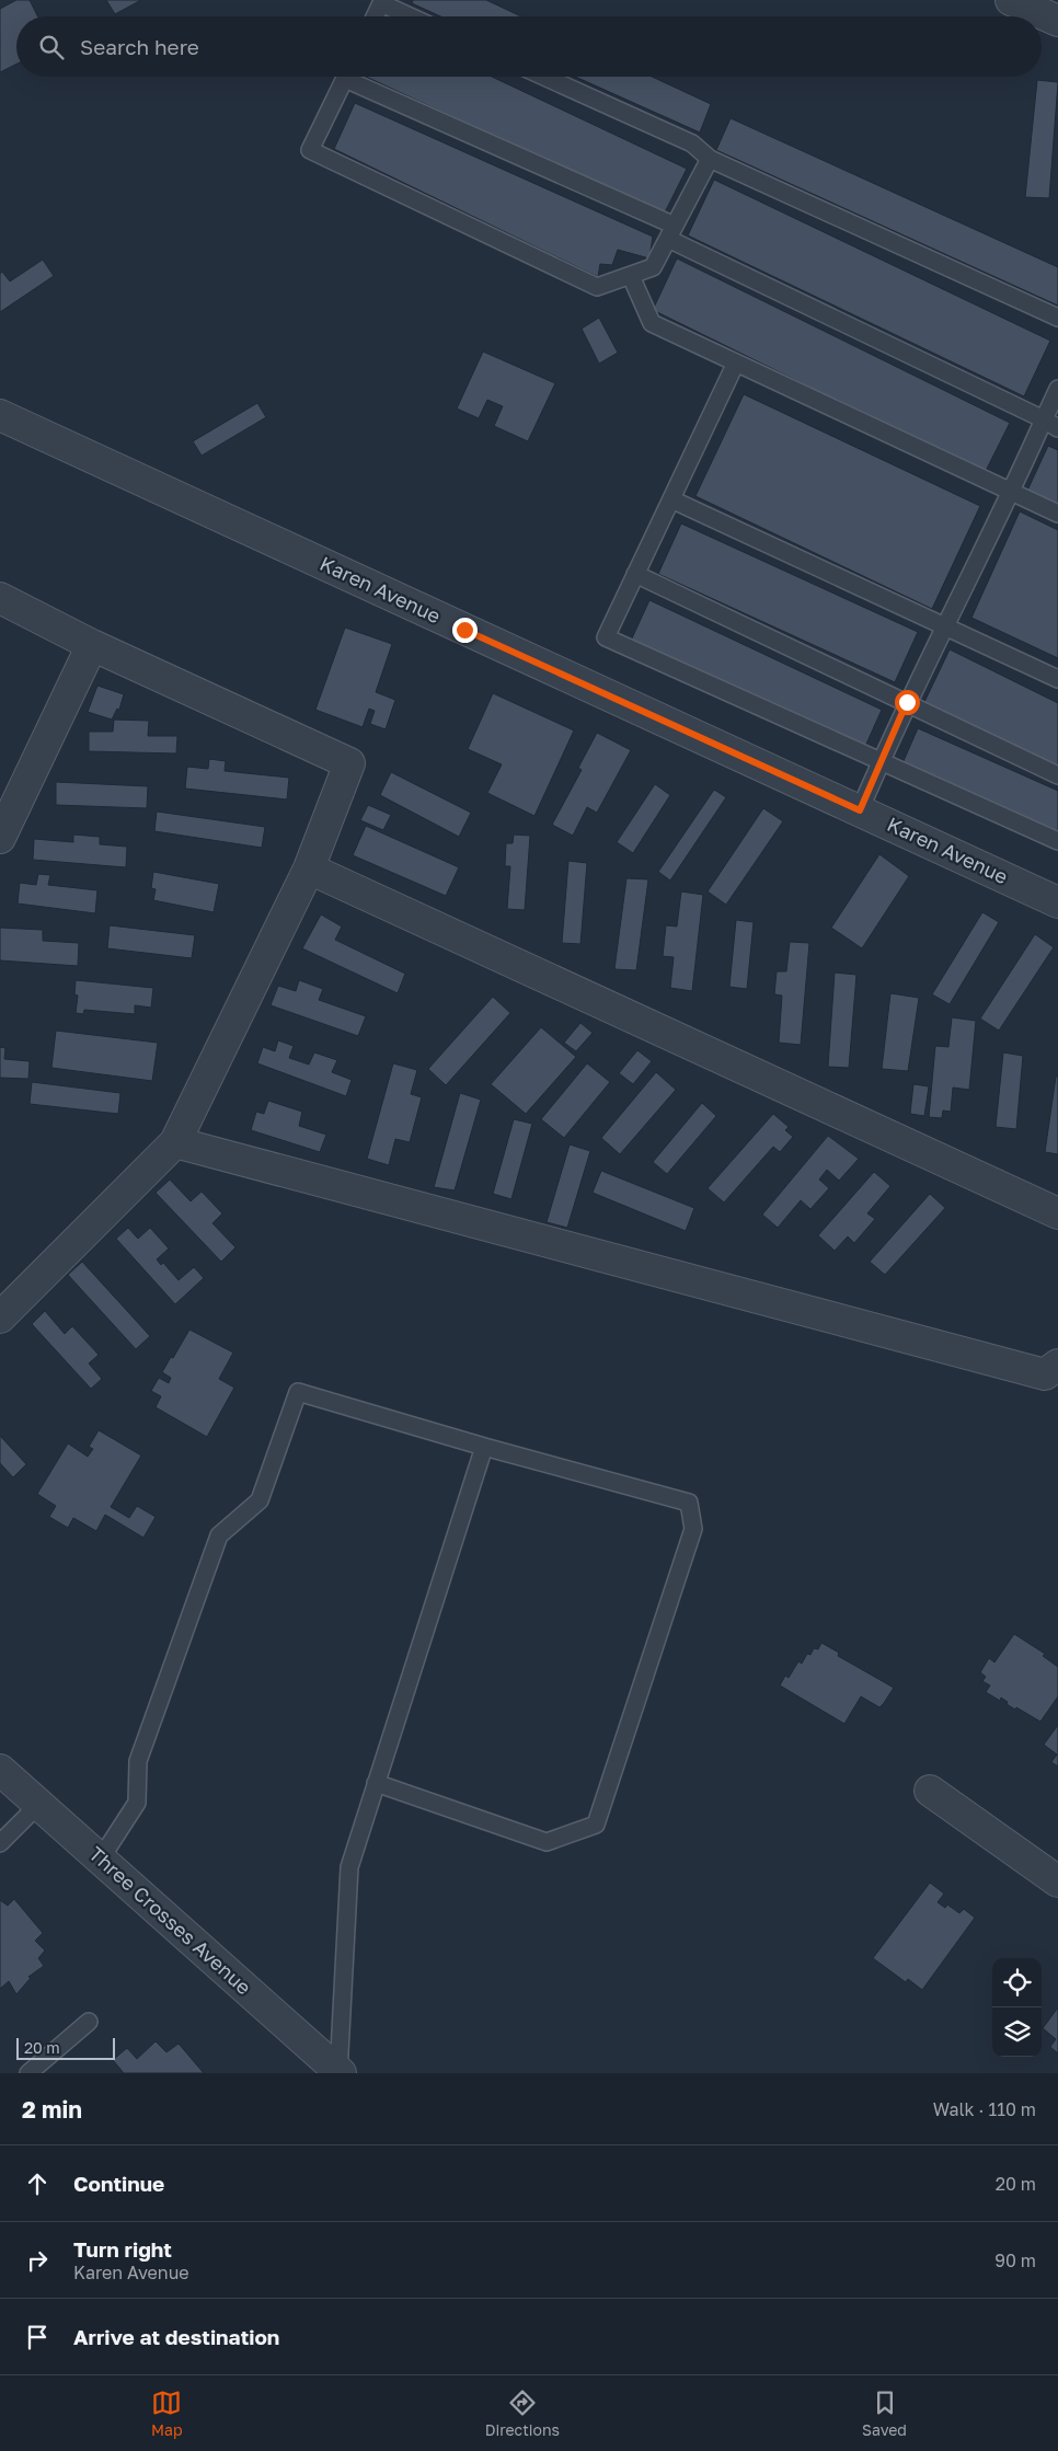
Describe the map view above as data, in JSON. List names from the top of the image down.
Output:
{
  "streets": {
    "street": ["Karen Avenue", "Three Crosses Avenue"]
  },
  "scale_bar": "20 m",
  "page": {
    "search": "Search here",
    "scale": "20 m",
    "heading": ["2 min", "Walk · 110 m"],
    "list": [
      ["Continue", "20 m"],
      ["Turn right", "Karen Avenue", "90 m"],
      "Arrive at destination"
    ],
    "nav": ["Map", "Directions", "Saved"]
  }
}
